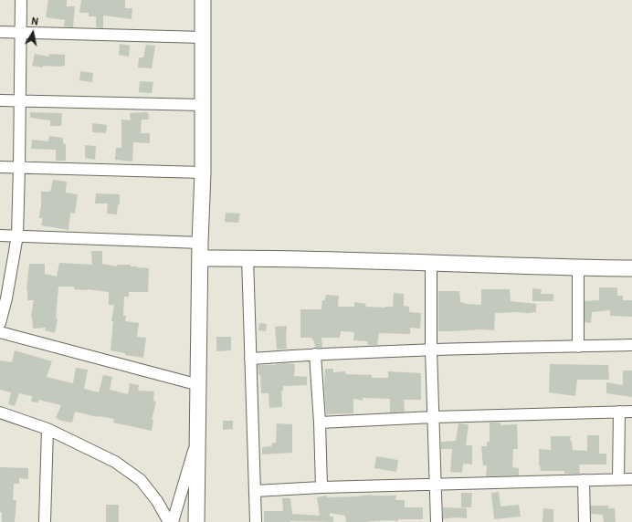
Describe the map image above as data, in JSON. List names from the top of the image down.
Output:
{
  "north": "top"
}
